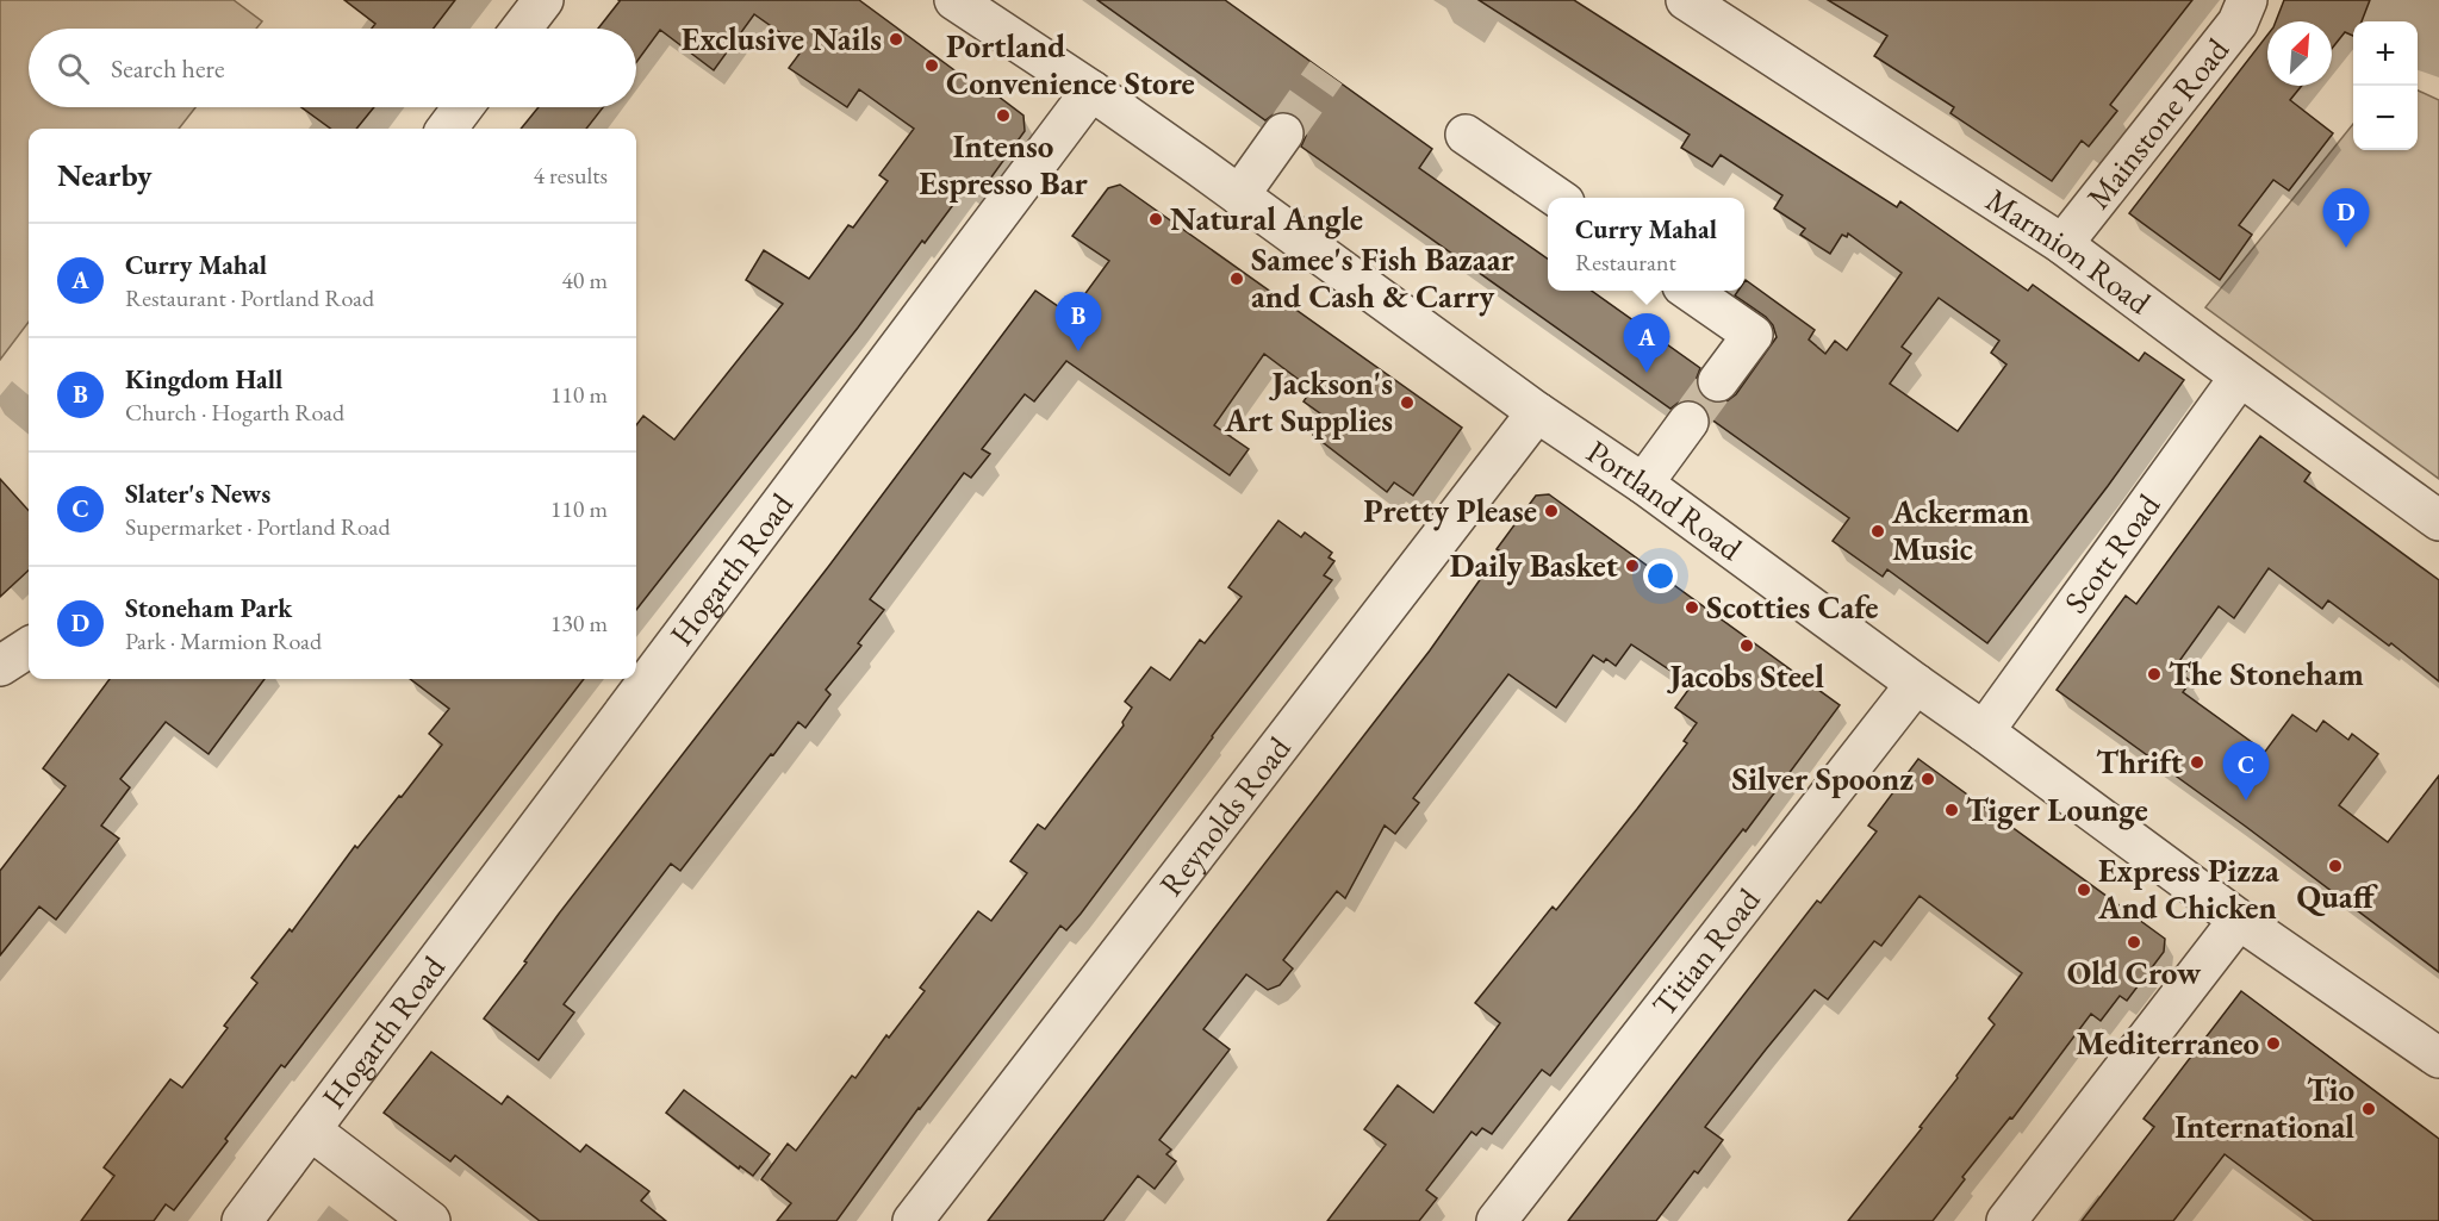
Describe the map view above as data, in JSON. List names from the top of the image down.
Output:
{
  "streets": {
    "street": [
      "Mainstone Road",
      "Marmion Road",
      "Portland Road",
      "Scott Road",
      "Hogarth Road",
      "Reynolds Road",
      "Titian Road"
    ]
  },
  "crossings": [
    ["Mainstone Road", "Marmion Road"],
    ["Marmion Road", "Scott Road"],
    ["Portland Road", "Scott Road"],
    ["Portland Road", "Hogarth Road"],
    ["Portland Road", "Reynolds Road"],
    ["Portland Road", "Titian Road"]
  ],
  "places": [
    "Exclusive Nails",
    "Portland Convenience Store",
    "Intenso Espresso Bar",
    "Natural Angle",
    "Samee's Fish Bazaar and Cash & Carry",
    "Jackson's Art Supplies",
    "Pretty Please",
    "Ackerman Music",
    "Daily Basket",
    "Scotties Cafe",
    "Jacobs Steel",
    "The Stoneham",
    "Thrift",
    "Silver Spoonz",
    "Tiger Lounge",
    "Quaff",
    "Express Pizza And Chicken",
    "Old Crow",
    "Mediterraneo",
    "Tio International"
  ],
  "north": "top right",
  "page": {
    "map_buttons": ["+", "−"],
    "search": "Search here",
    "heading": ["Nearby", "4 results"],
    "pins": [
      "D",
      "B",
      "A",
      "C"
    ],
    "popup": ["Curry Mahal", "Restaurant"],
    "list": [
      {
        "mark": "A",
        "name": "Curry Mahal",
        "note": "Restaurant · Portland Road",
        "value": "40 m"
      },
      {
        "mark": "B",
        "name": "Kingdom Hall",
        "note": "Church · Hogarth Road",
        "value": "110 m"
      },
      {
        "mark": "C",
        "name": "Slater's News",
        "note": "Supermarket · Portland Road",
        "value": "110 m"
      },
      {
        "mark": "D",
        "name": "Stoneham Park",
        "note": "Park · Marmion Road",
        "value": "130 m"
      }
    ]
  }
}
